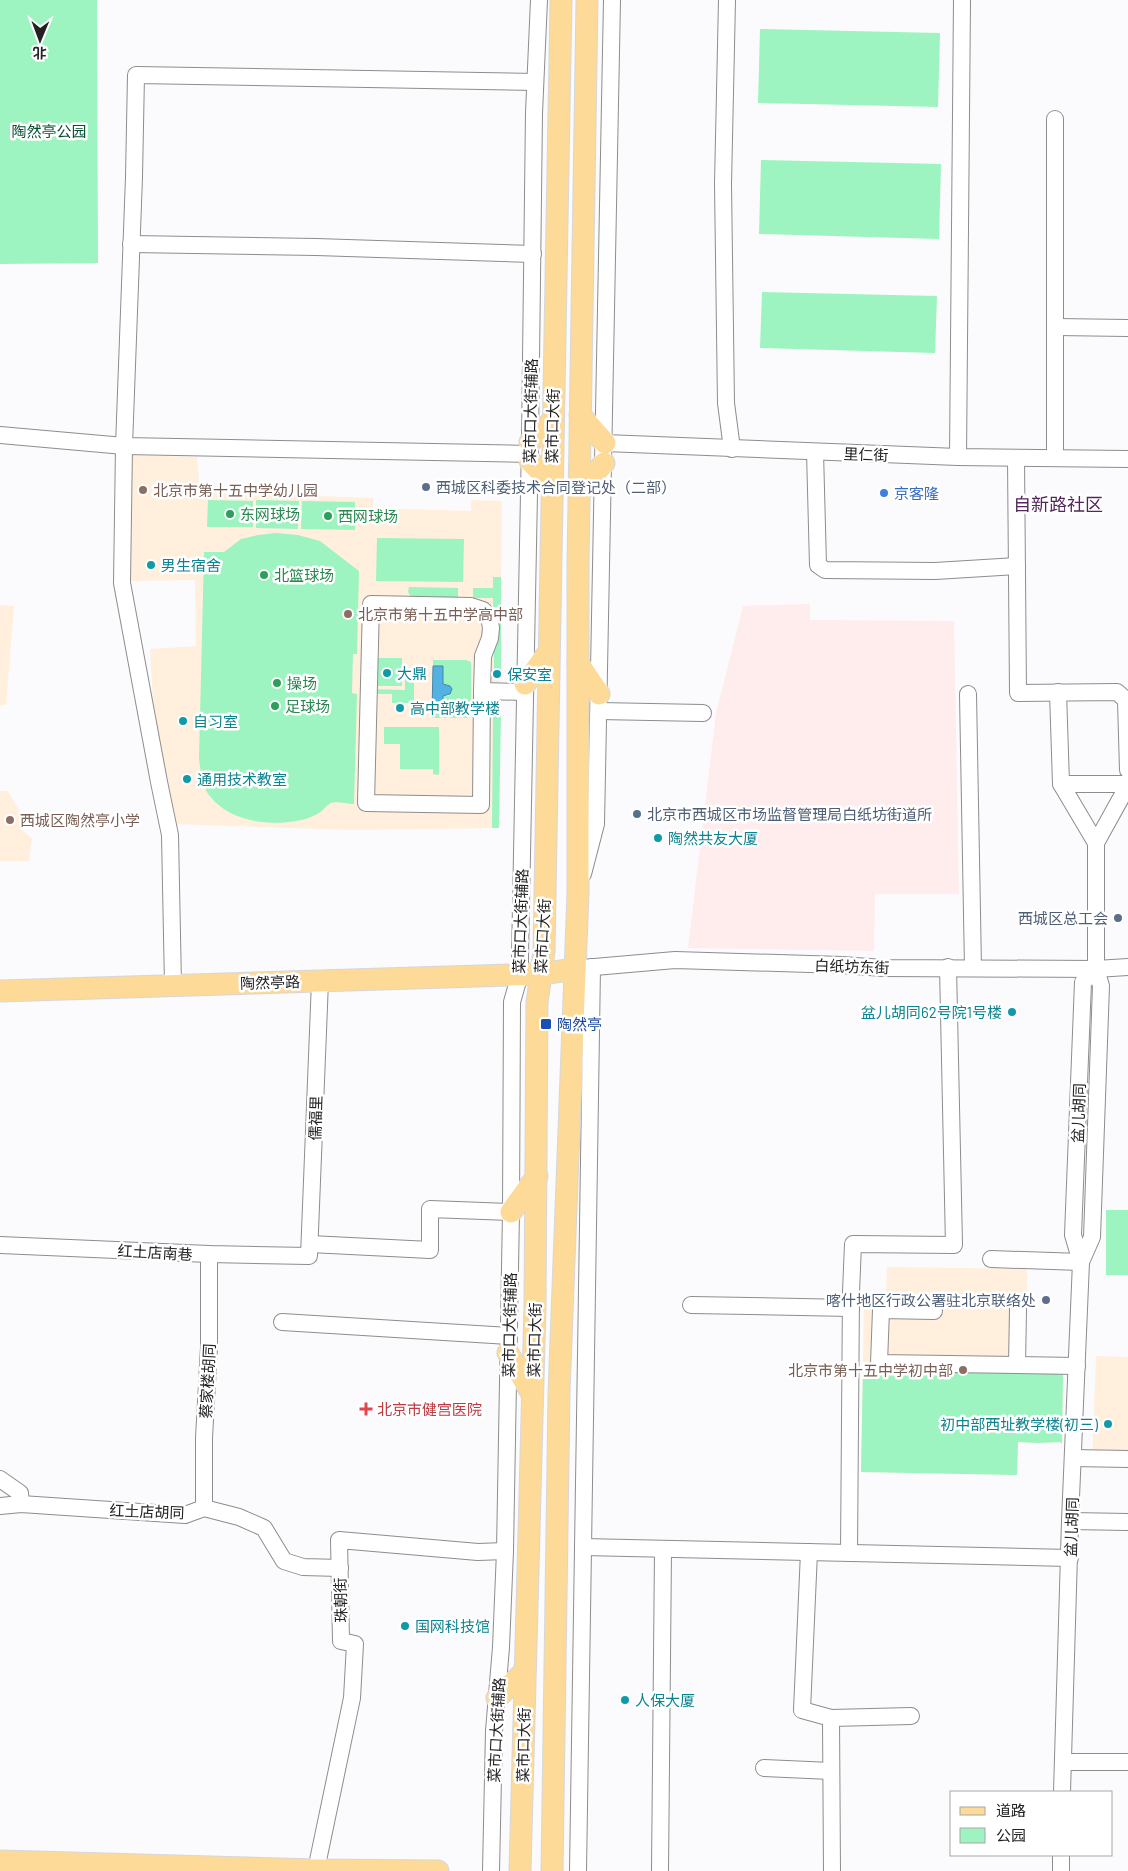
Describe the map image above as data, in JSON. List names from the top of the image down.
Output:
{
  "streets": {
    "main road": ["菜市口大街", "陶然亭路"],
    "street": [
      "菜市口大街辅路",
      "里仁街",
      "白纸坊东街",
      "盆儿胡同",
      "儒福里",
      "红土店南巷",
      "蔡家楼胡同",
      "红土店胡同",
      "珠朝街"
    ]
  },
  "crossings": [
    ["菜市口大街辅路", "陶然亭路"],
    ["菜市口大街辅路", "红土店南巷"],
    ["菜市口大街辅路", "珠朝街"],
    ["菜市口大街", "白纸坊东街"],
    ["菜市口大街", "陶然亭路"],
    ["白纸坊东街", "陶然亭路"],
    ["白纸坊东街", "盆儿胡同"],
    ["陶然亭路", "儒福里"],
    ["儒福里", "红土店南巷"],
    ["红土店南巷", "蔡家楼胡同"],
    ["蔡家楼胡同", "红土店胡同"],
    ["红土店胡同", "珠朝街"]
  ],
  "districts": ["自新路社区"],
  "parks": ["陶然亭公园"],
  "places": {
    "other": [
      "西城区科委技术合同登记处（二部）",
      "北京市第十五中学幼儿园",
      "京客隆",
      "东网球场",
      "西网球场",
      "男生宿舍",
      "北篮球场",
      "北京市第十五中学高中部",
      "大鼎",
      "保安室",
      "操场",
      "足球场",
      "高中部教学楼",
      "自习室",
      "通用技术教室",
      "北京市西城区市场监督管理局白纸坊街道所",
      "西城区陶然亭小学",
      "陶然共友大厦",
      "西城区总工会",
      "盆儿胡同62号院1号楼",
      "喀什地区行政公署驻北京联络处",
      "北京市第十五中学初中部",
      "初中部西址教学楼(初三)",
      "国网科技馆",
      "人保大厦"
    ],
    "transit": ["陶然亭"],
    "health": ["北京市健宫医院"]
  },
  "legend": ["道路", "公园"],
  "north": "bottom"
}
